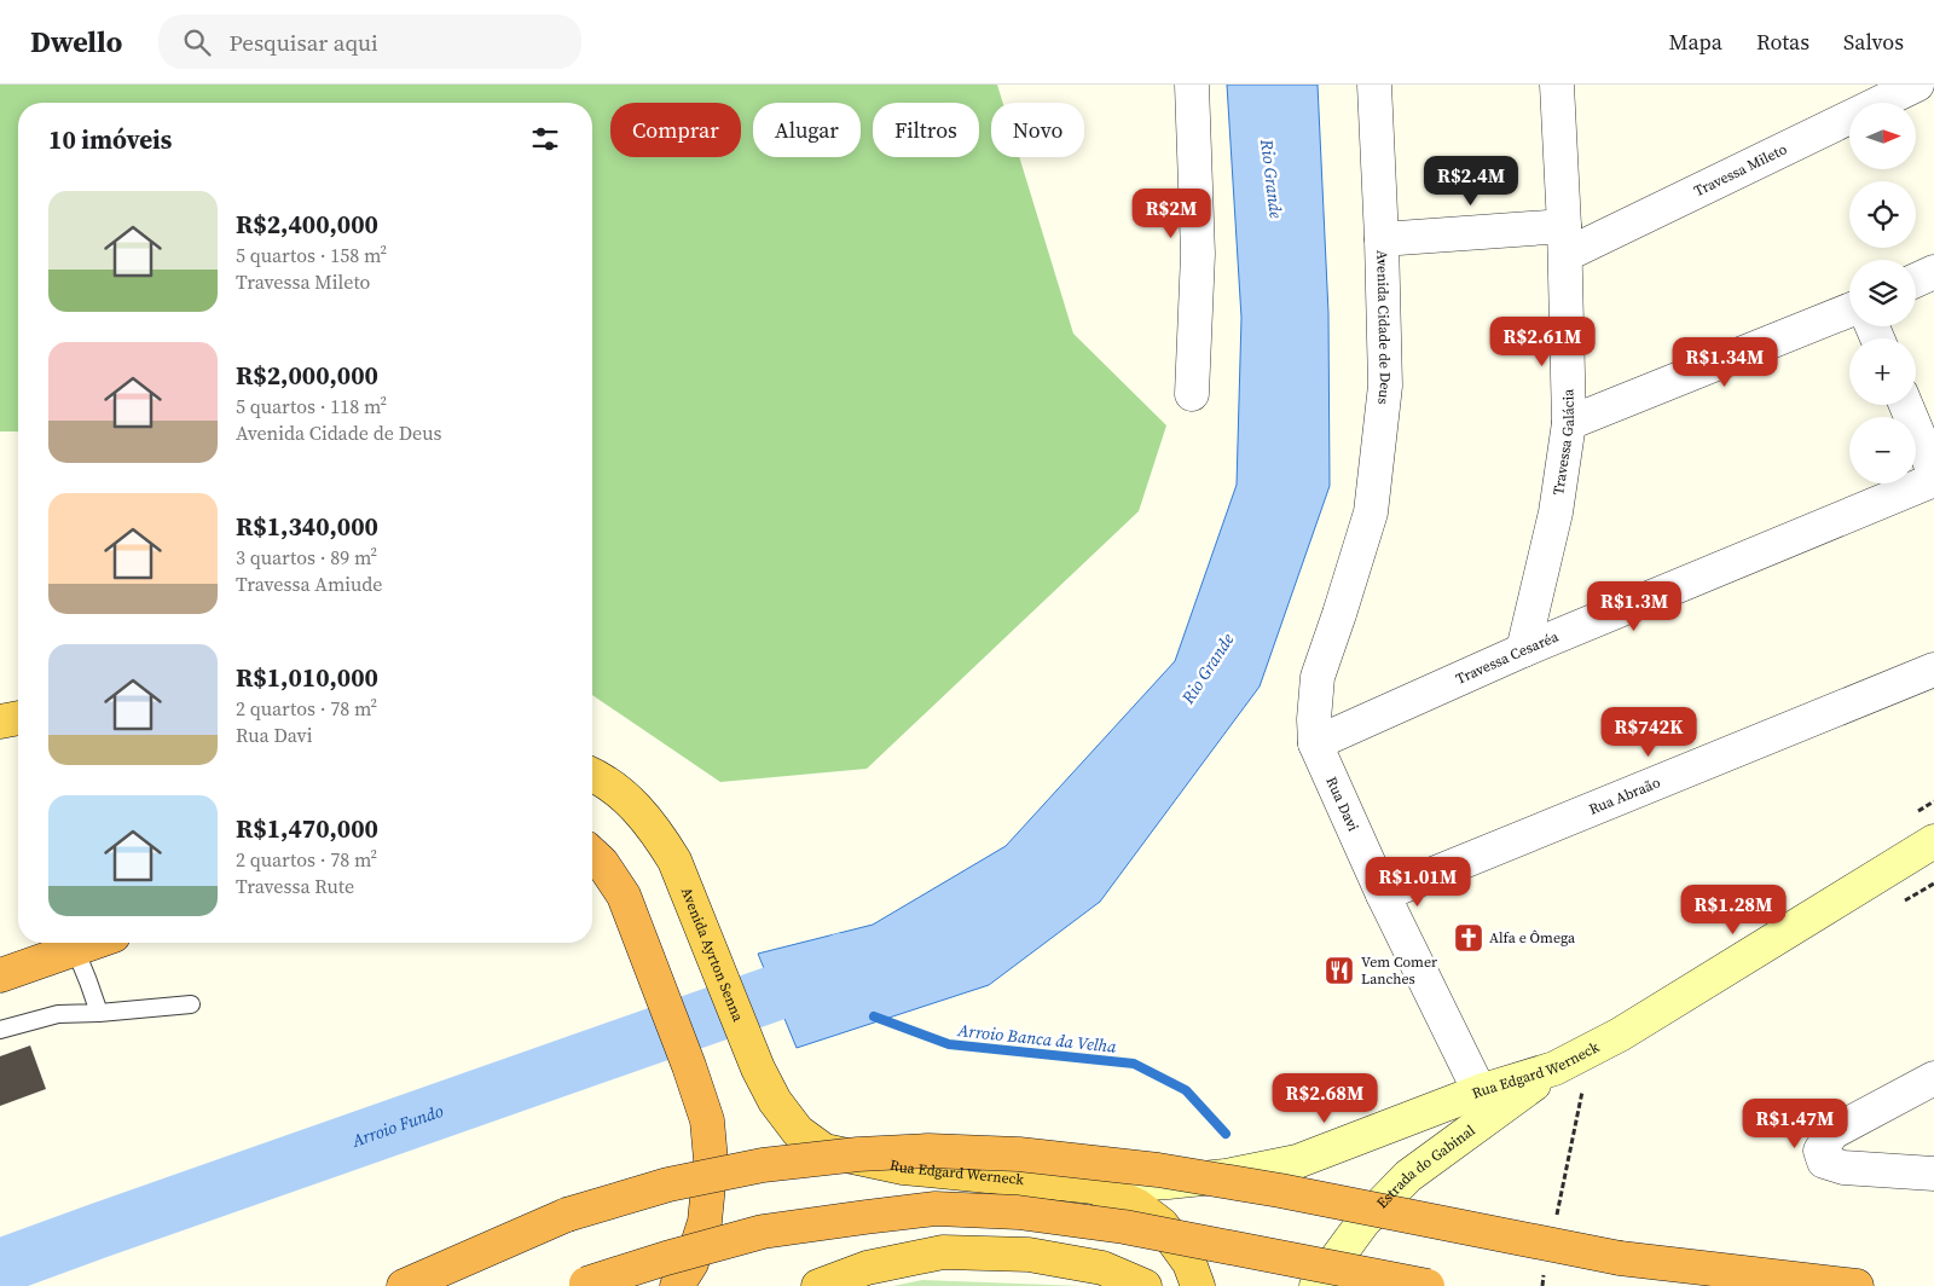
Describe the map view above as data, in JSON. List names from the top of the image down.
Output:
{
  "streets": {
    "highway": ["Avenida Ayrton Senna", "Rua Edgard Werneck"],
    "main road": ["Estrada do Gabinal"],
    "street": [
      "Travessa Mileto",
      "Avenida Cidade de Deus",
      "Travessa Galácia",
      "Travessa Cesaréa",
      "Rua Abraão",
      "Rua Davi"
    ]
  },
  "crossings": [
    ["Travessa Mileto", "Avenida Cidade de Deus"],
    ["Travessa Mileto", "Travessa Galácia"],
    ["Avenida Cidade de Deus", "Travessa Cesaréa"],
    ["Avenida Cidade de Deus", "Rua Davi"],
    ["Travessa Galácia", "Travessa Cesaréa"],
    ["Travessa Cesaréa", "Rua Davi"],
    ["Rua Abraão", "Rua Davi"],
    ["Rua Davi", "Rua Edgard Werneck"],
    ["Avenida Ayrton Senna", "Rua Edgard Werneck"],
    ["Rua Edgard Werneck", "Estrada do Gabinal"]
  ],
  "water": ["Rio Grande", "Arroio Banca da Velha", "Arroio Fundo"],
  "places": {
    "church": ["Alfa e Ômega"],
    "restaurant": ["Vem Comer Lanches"]
  },
  "north": "right",
  "page": {
    "header": "Dwello",
    "search": "Pesquisar aqui",
    "nav": ["Mapa", "Rotas", "Salvos"],
    "map_buttons": ["+", "−"],
    "chip": [
      "Comprar",
      "Alugar",
      "Filtros",
      "Novo"
    ],
    "heading": "10 imóveis",
    "price": [
      "R$2.4M",
      "R$2M",
      "R$2.61M",
      "R$1.34M",
      "R$1.3M",
      "R$742K",
      "R$1.01M",
      "R$1.28M",
      "R$2.68M",
      "R$1.47M"
    ],
    "list": [
      {
        "name": "R$2,400,000",
        "note": "5 quartos · 158 m² · Travessa Mileto"
      },
      {
        "name": "R$2,000,000",
        "note": "5 quartos · 118 m² · Avenida Cidade de Deus"
      },
      {
        "name": "R$1,340,000",
        "note": "3 quartos · 89 m² · Travessa Amiude"
      },
      {
        "name": "R$1,010,000",
        "note": "2 quartos · 78 m² · Rua Davi"
      },
      {
        "name": "R$1,470,000",
        "note": "2 quartos · 78 m² · Travessa Rute"
      }
    ]
  }
}
